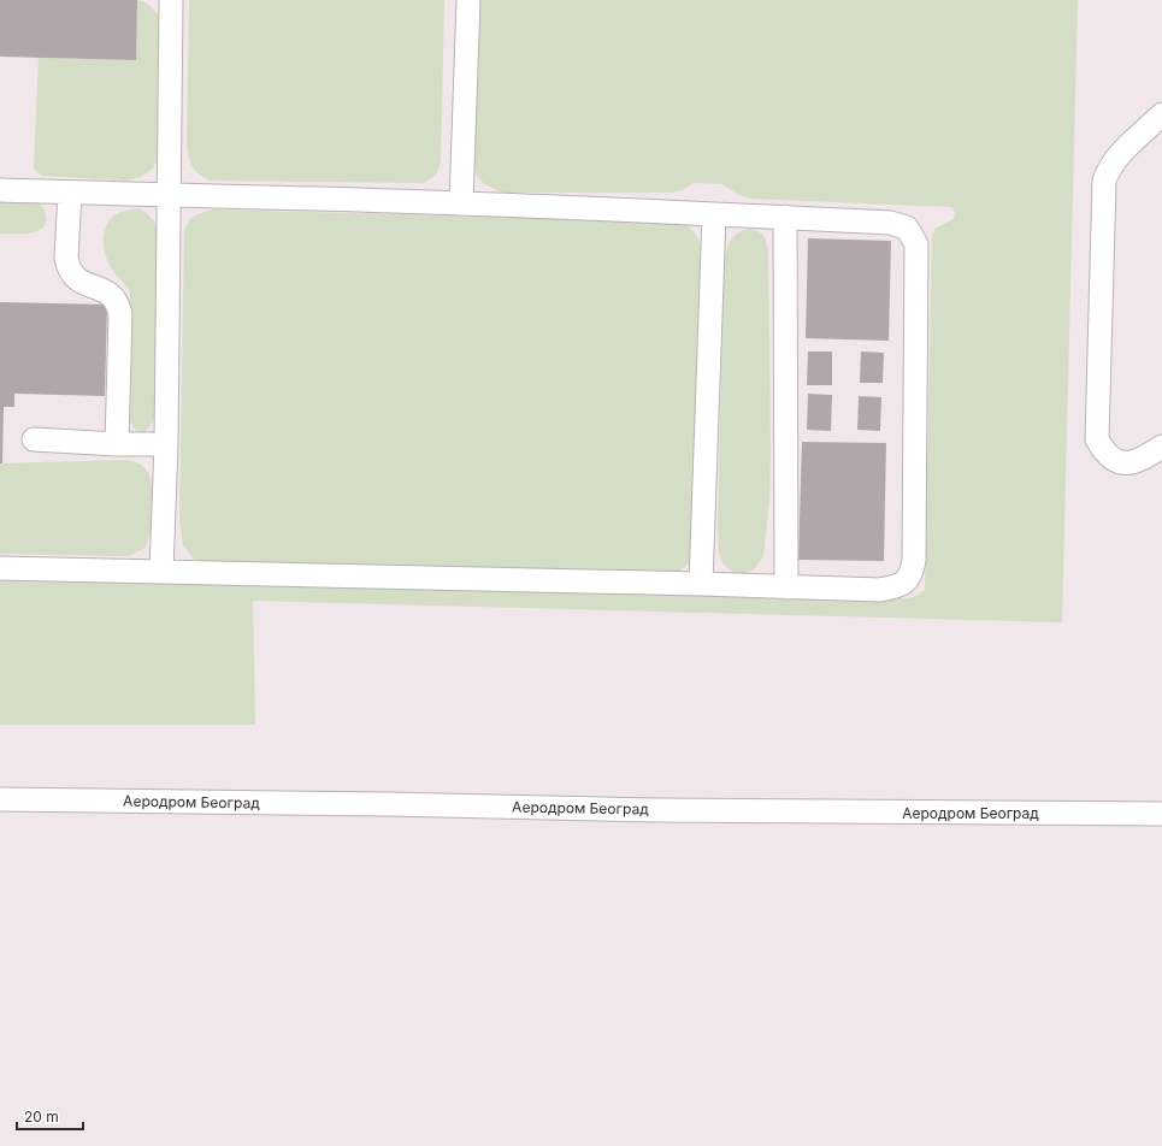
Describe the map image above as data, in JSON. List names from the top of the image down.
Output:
{
  "streets": {
    "street": ["Аеродром Београд"]
  },
  "scale_bar": "20 m"
}
